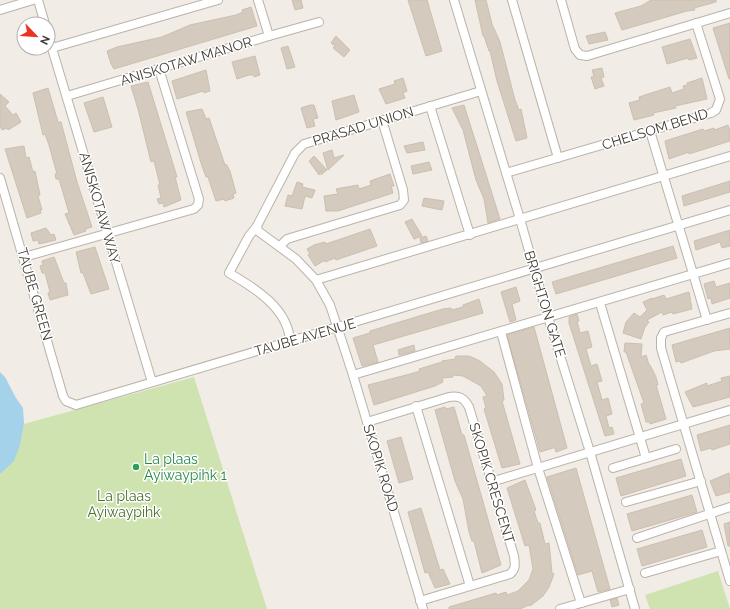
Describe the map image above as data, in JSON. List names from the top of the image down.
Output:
{
  "streets": {
    "street": [
      "ANISKOTAW MANOR",
      "PRASAD UNION",
      "CHELSOM BEND",
      "ANISKOTAW WAY",
      "TAUBE GREEN",
      "BRIGHTON GATE",
      "TAUBE AVENUE",
      "SKOPIK ROAD",
      "SKOPIK CRESCENT"
    ]
  },
  "crossings": [
    ["ANISKOTAW MANOR", "ANISKOTAW WAY"],
    ["PRASAD UNION", "BRIGHTON GATE"],
    ["PRASAD UNION", "TAUBE AVENUE"],
    ["CHELSOM BEND", "BRIGHTON GATE"],
    ["ANISKOTAW WAY", "TAUBE AVENUE"],
    ["TAUBE GREEN", "TAUBE AVENUE"],
    ["BRIGHTON GATE", "TAUBE AVENUE"],
    ["TAUBE AVENUE", "SKOPIK ROAD"],
    ["SKOPIK ROAD", "SKOPIK CRESCENT"]
  ],
  "parks": ["La plaas Ayiwaypihk"],
  "places": ["La plaas Ayiwaypihk 1"],
  "north": "bottom right"
}
